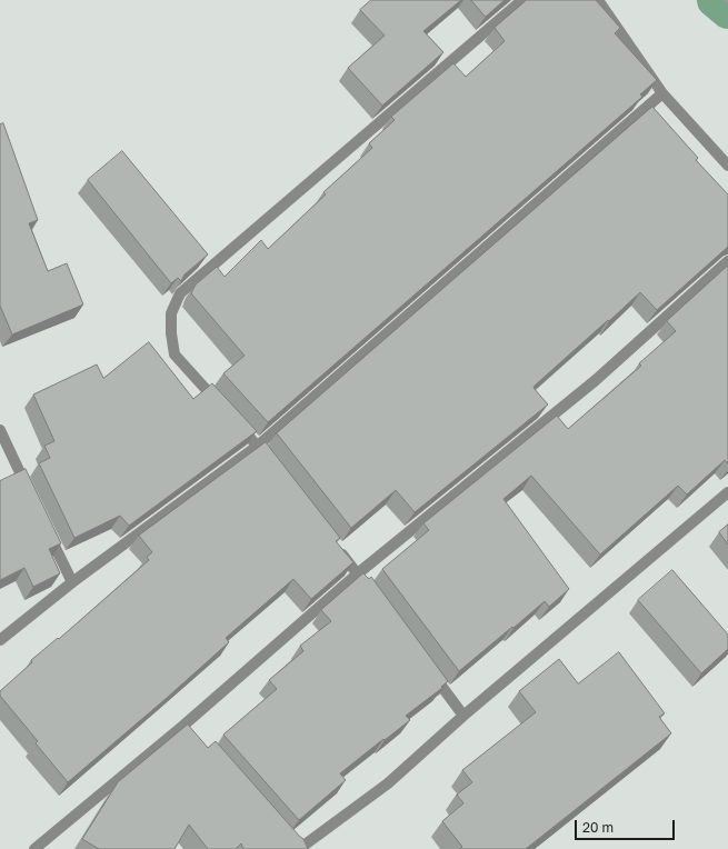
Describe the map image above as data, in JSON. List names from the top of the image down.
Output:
{
  "scale_bar": "20 m"
}
